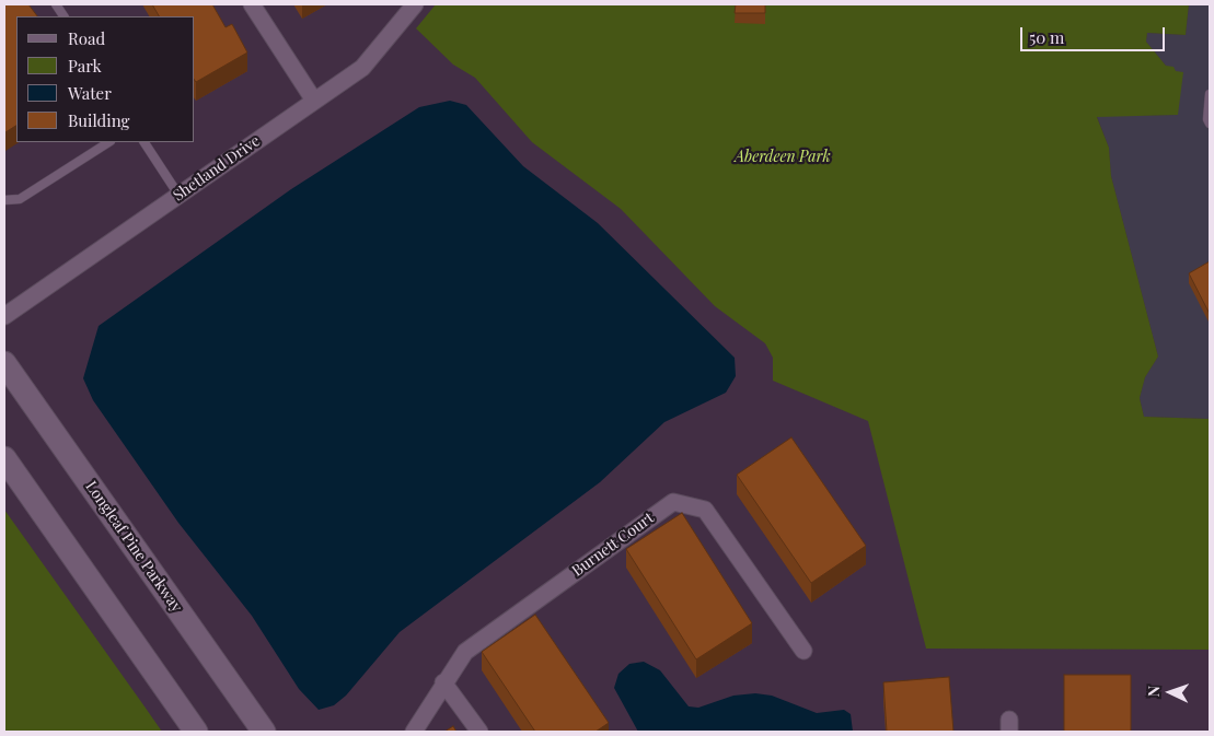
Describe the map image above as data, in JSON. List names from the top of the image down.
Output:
{
  "streets": {
    "main road": ["Longleaf Pine Parkway"],
    "street": ["Shetland Drive", "Burnett Court"]
  },
  "parks": ["Aberdeen Park"],
  "legend": [
    "Road",
    "Park",
    "Water",
    "Building"
  ],
  "scale_bar": "50 m",
  "north": "left"
}
